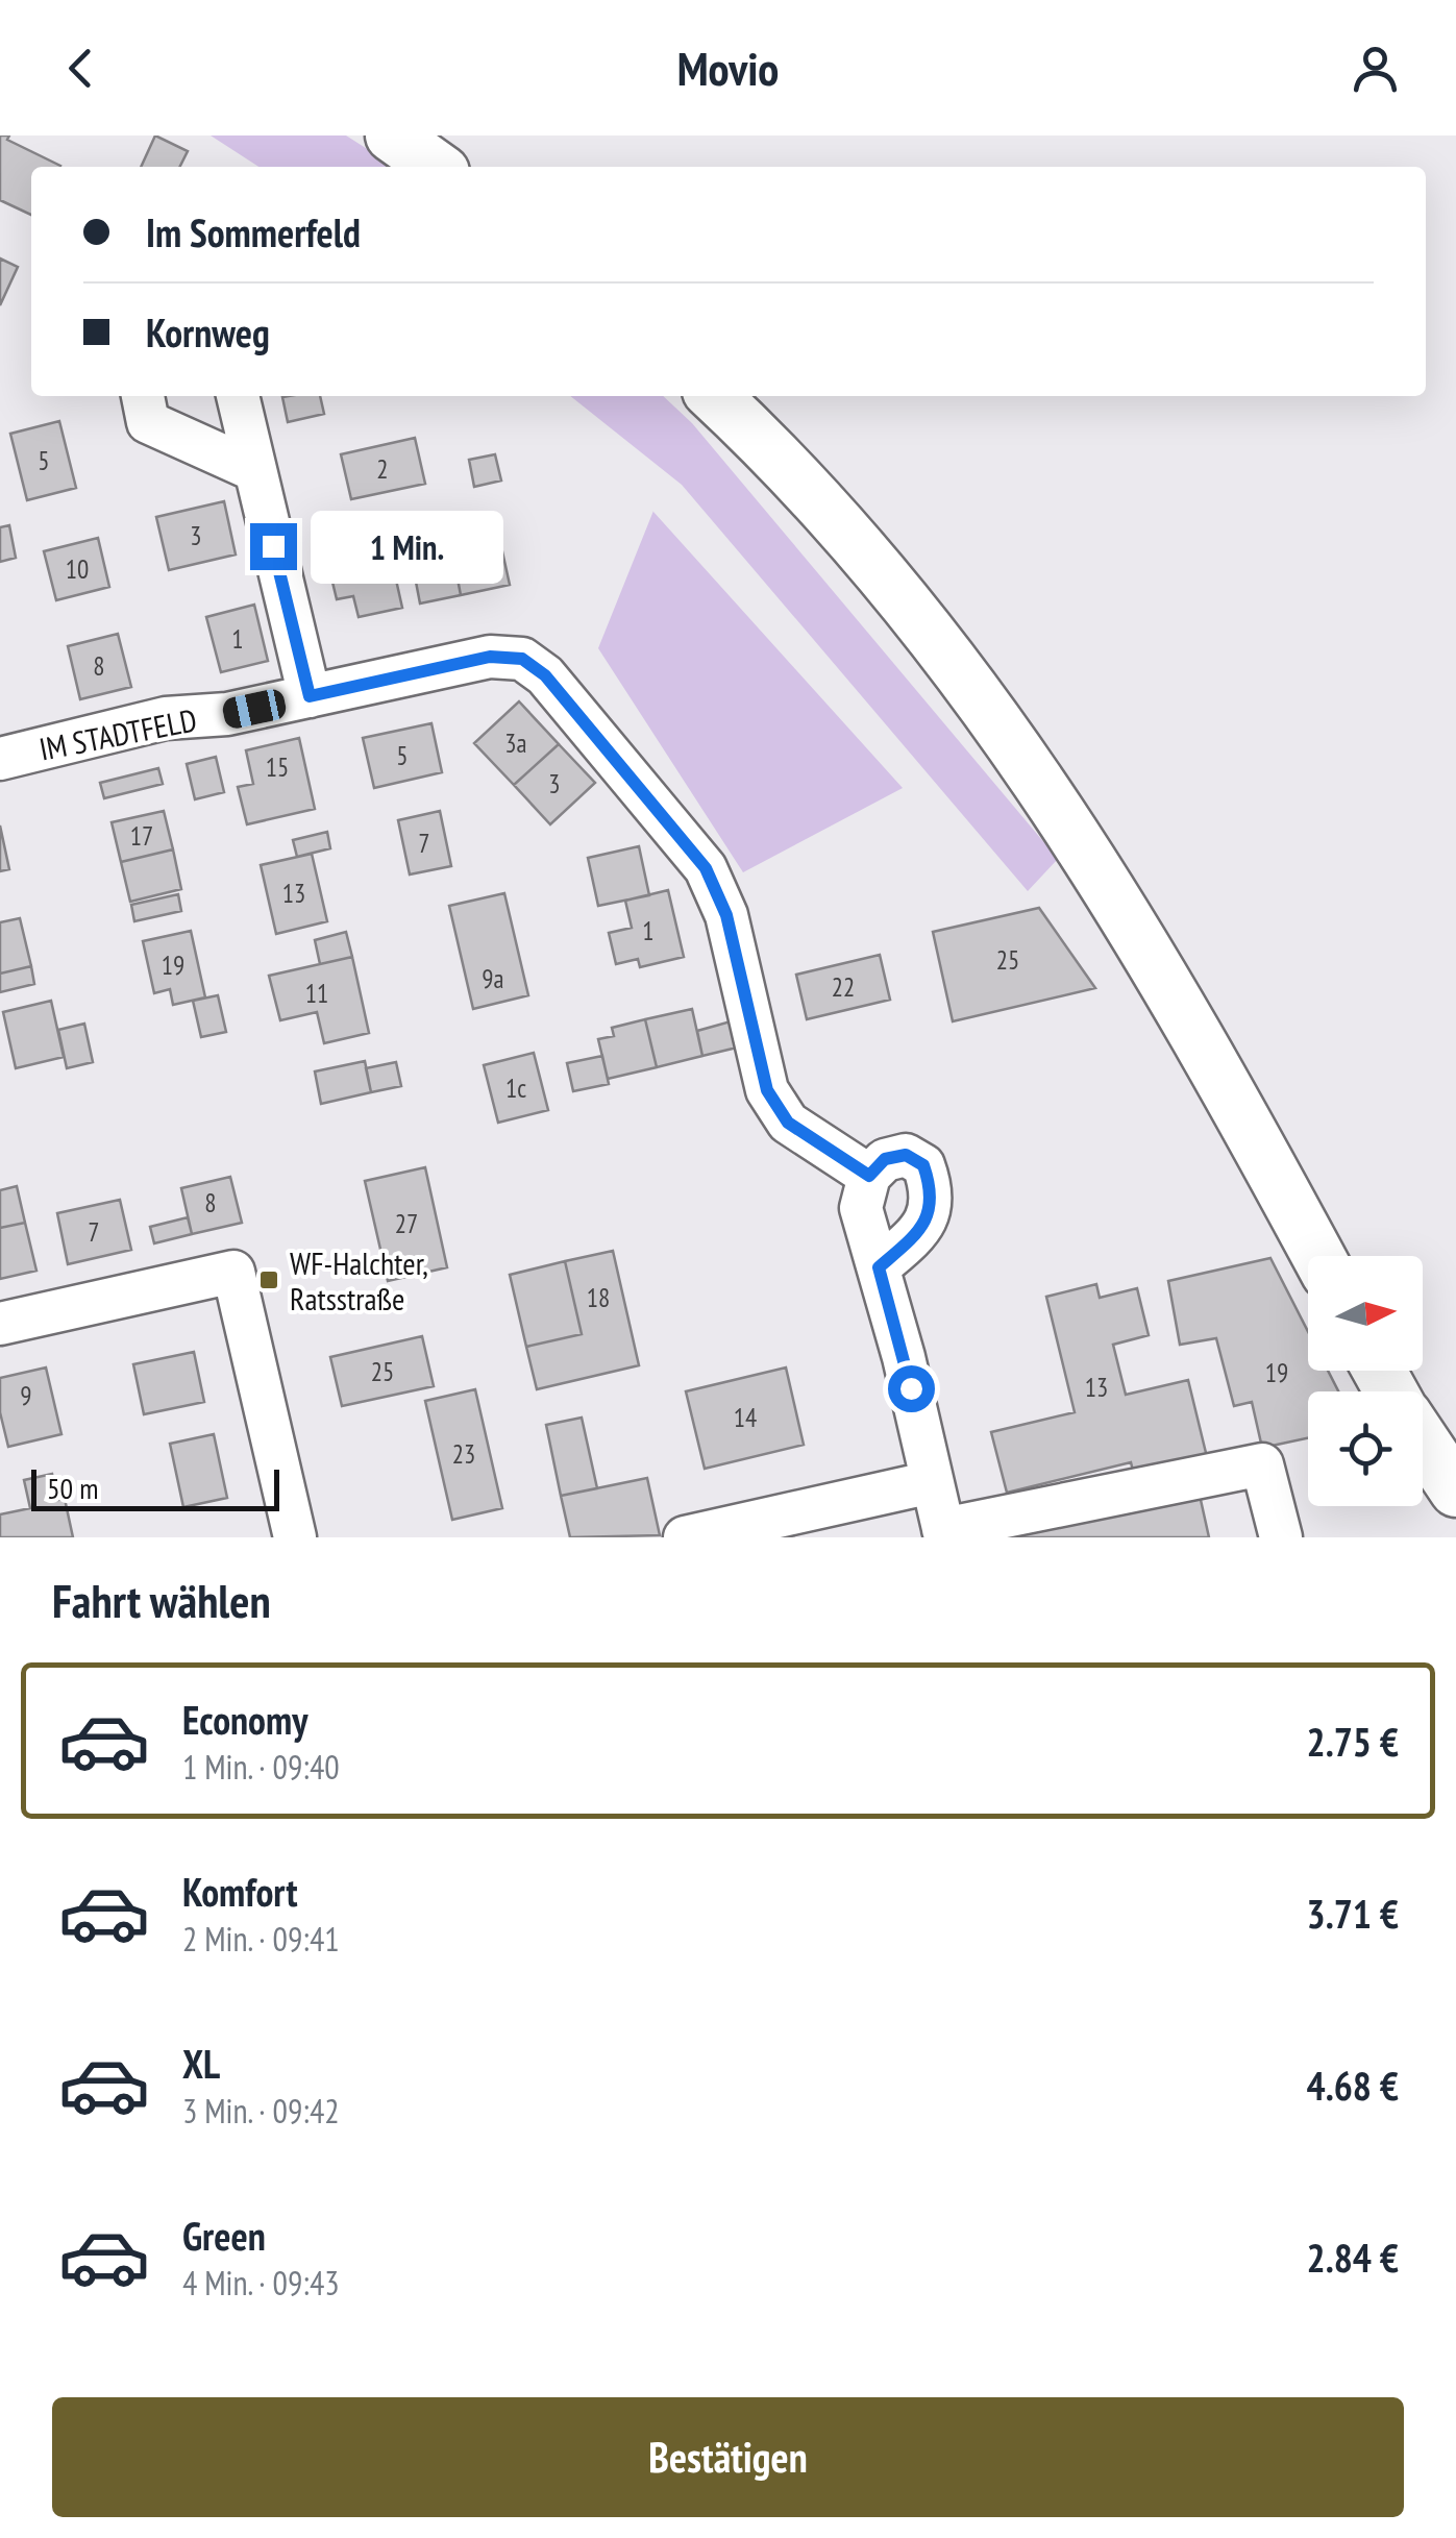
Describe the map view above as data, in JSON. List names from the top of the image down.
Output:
{
  "streets": {
    "street": ["IM STADTFELD"]
  },
  "places": {
    "transit": ["WF-Halchter, Ratsstraße"]
  },
  "house_numbers": [
    "5",
    "2",
    "3",
    "10",
    "1",
    "8",
    "3a",
    "5",
    "15",
    "3",
    "17",
    "7",
    "13",
    "1",
    "25",
    "19",
    "9a",
    "22",
    "11",
    "1c",
    "8",
    "27",
    "7",
    "18",
    "25",
    "19",
    "13",
    "9",
    "14",
    "23"
  ],
  "scale_bar": "50 m",
  "north": "right",
  "page": {
    "header": "Movio",
    "banner": ["Im Sommerfeld", "Kornweg"],
    "bubble": "1 Min.",
    "scale": "50 m",
    "heading": "Fahrt wählen",
    "list": [
      {
        "name": "Economy",
        "note": "1 Min. · 09:40",
        "value": "2.75 €"
      },
      {
        "name": "Komfort",
        "note": "2 Min. · 09:41",
        "value": "3.71 €"
      },
      {
        "name": "XL",
        "note": "3 Min. · 09:42",
        "value": "4.68 €"
      },
      {
        "name": "Green",
        "note": "4 Min. · 09:43",
        "value": "2.84 €"
      }
    ],
    "buttons": "Bestätigen"
  }
}
